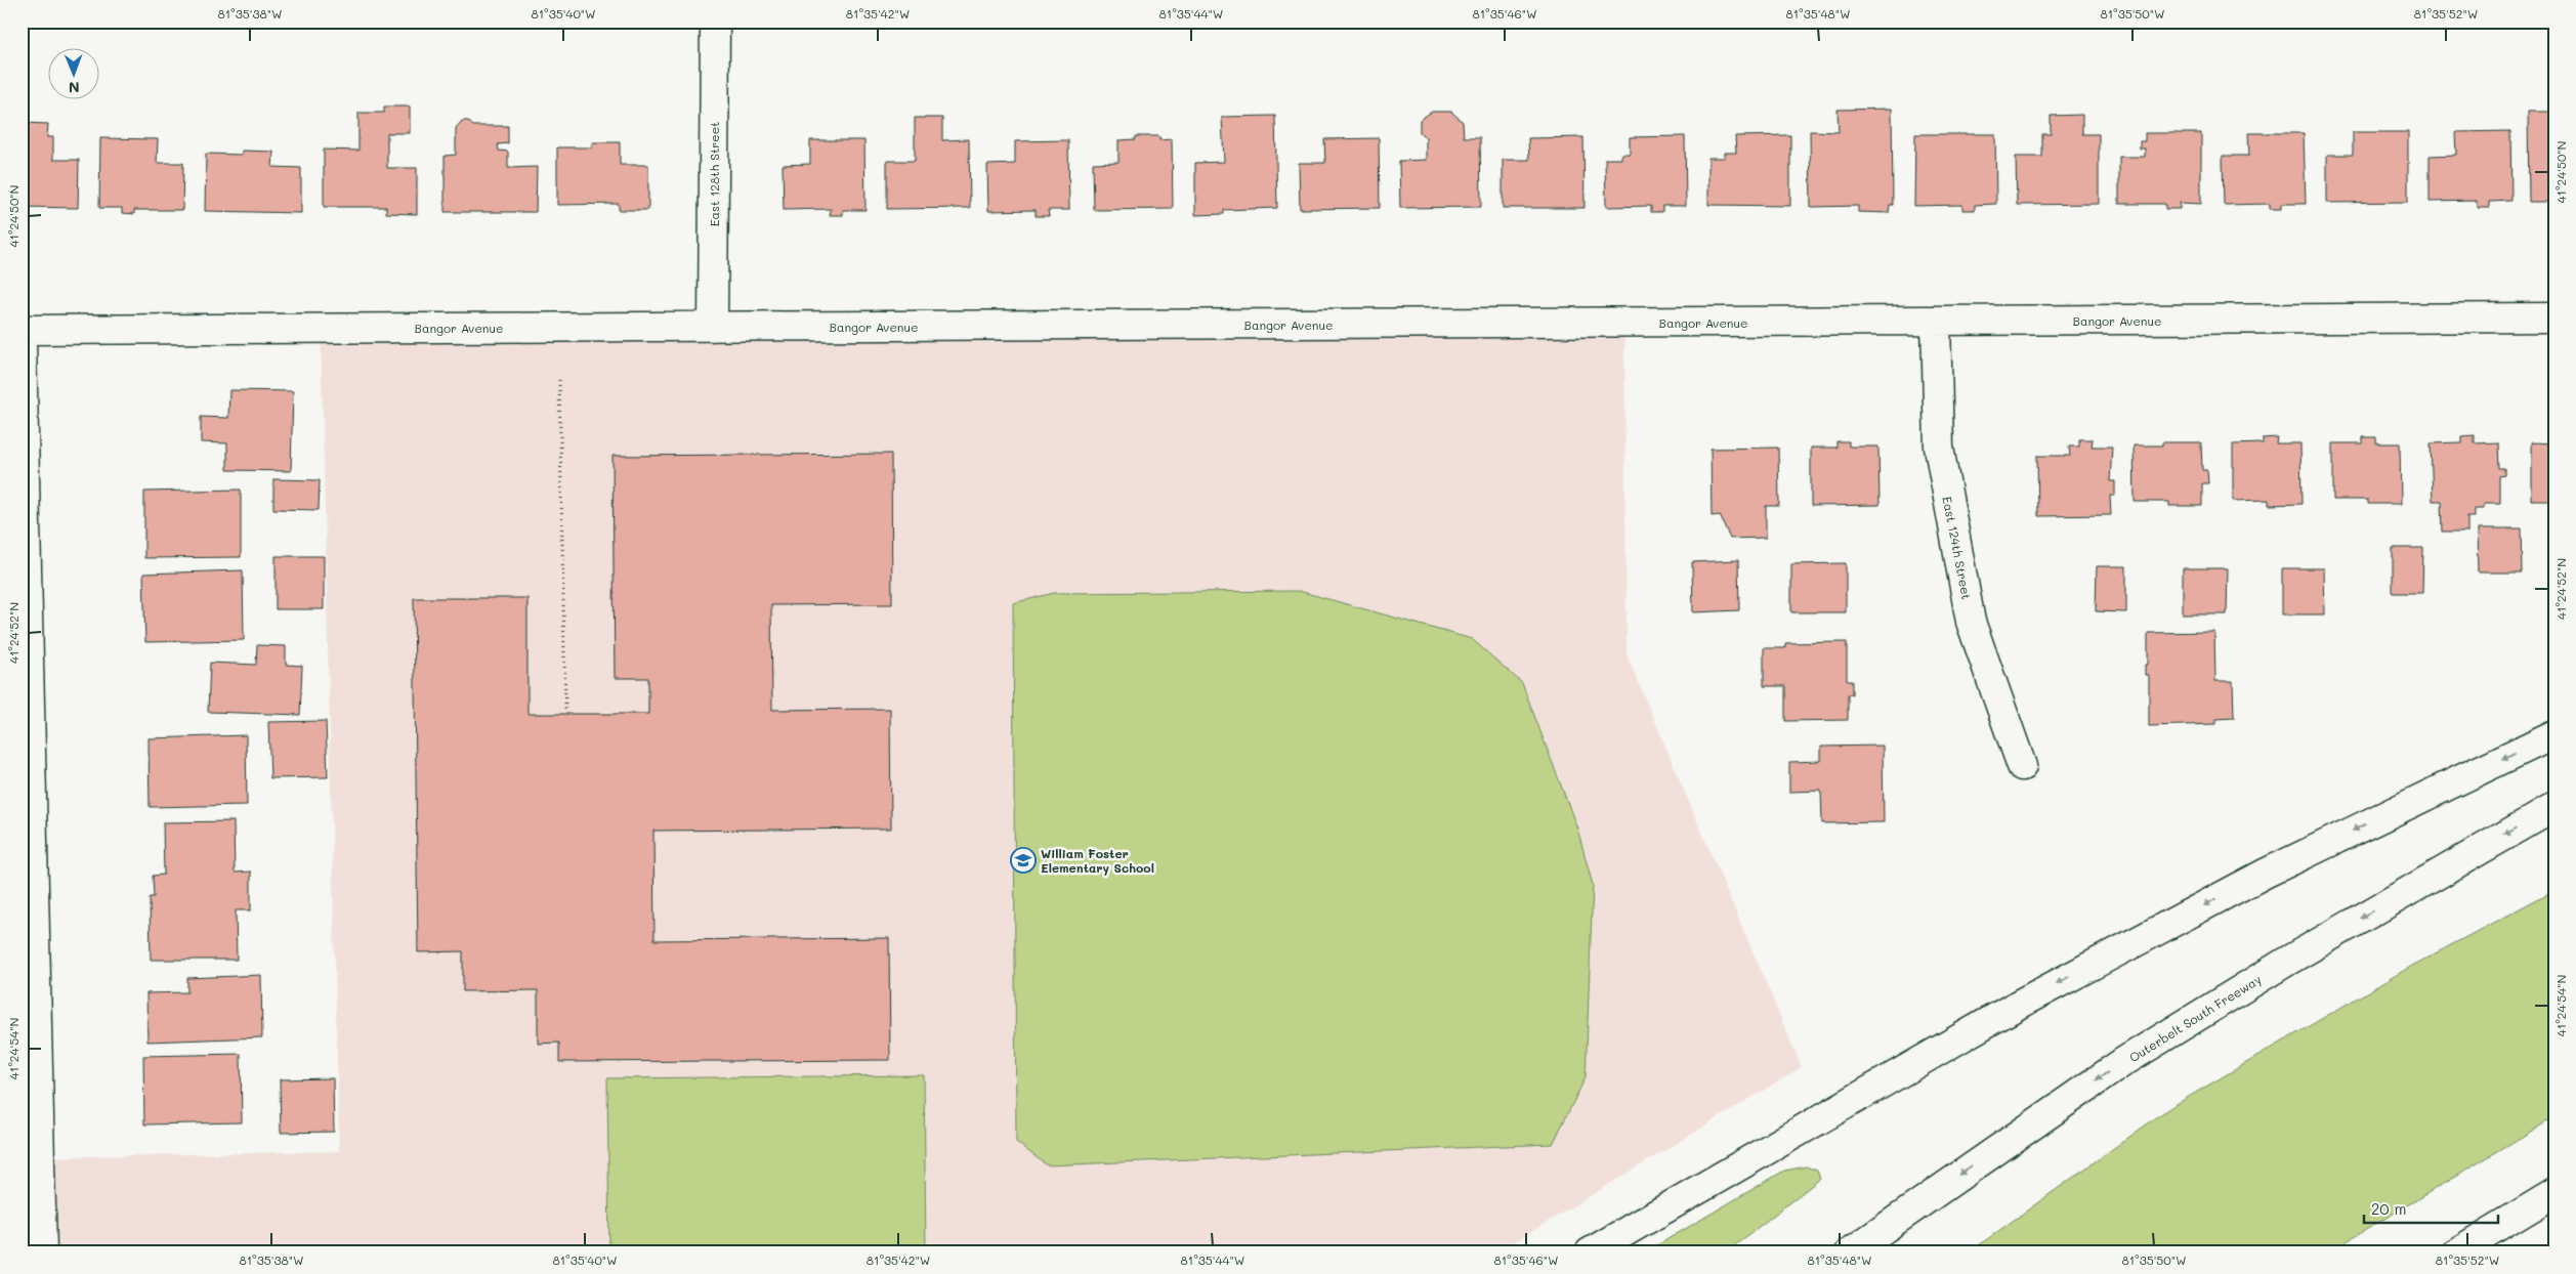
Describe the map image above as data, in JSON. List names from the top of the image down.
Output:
{
  "streets": {
    "main road": [
      "East 128th Street",
      "Bangor Avenue",
      "East 124th Street",
      "Outerbelt South Freeway"
    ]
  },
  "crossings": [
    ["East 128th Street", "Bangor Avenue"],
    ["Bangor Avenue", "East 124th Street"]
  ],
  "places": {
    "school or university": ["William Foster Elementary School"]
  },
  "scale_bar": "20 m",
  "north": "bottom",
  "coordinates": [
    "81°35'38\"W",
    "81°35'40\"W",
    "81°35'42\"W",
    "81°35'44\"W",
    "81°35'46\"W",
    "81°35'48\"W",
    "81°35'50\"W",
    "81°35'52\"W",
    "41°24'50\"N",
    "41°24'52\"N",
    "41°24'54\"N"
  ]
}
